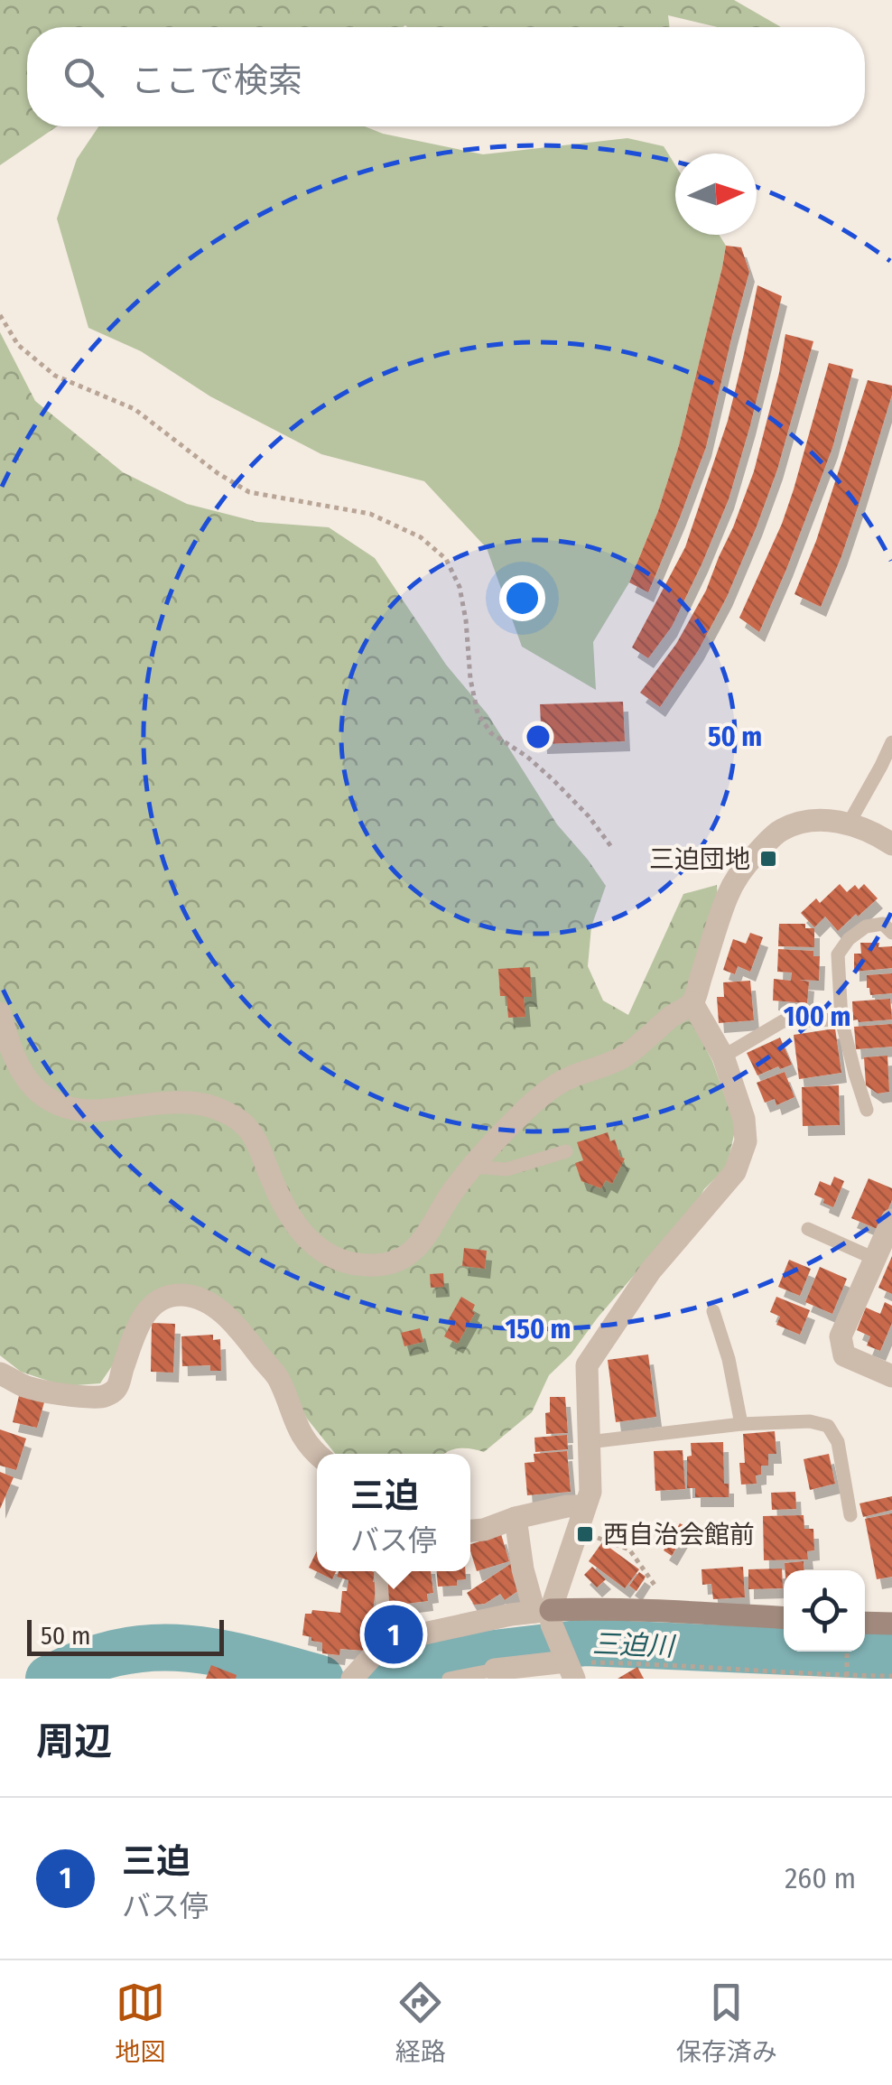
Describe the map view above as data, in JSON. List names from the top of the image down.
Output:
{
  "water": ["三迫川"],
  "places": {
    "transit": ["三迫団地", "西自治会館前"]
  },
  "scale_bar": "50 m",
  "north": "right",
  "page": {
    "search": "ここで検索",
    "popup": ["三迫", "バス停"],
    "pins": "1",
    "scale": "50 m",
    "heading": "周辺",
    "list": [
      {
        "mark": "1",
        "name": "三迫",
        "note": "バス停",
        "value": "260 m"
      }
    ],
    "nav": ["地図", "経路", "保存済み"]
  },
  "rings": ["50 m", "100 m", "150 m"]
}
